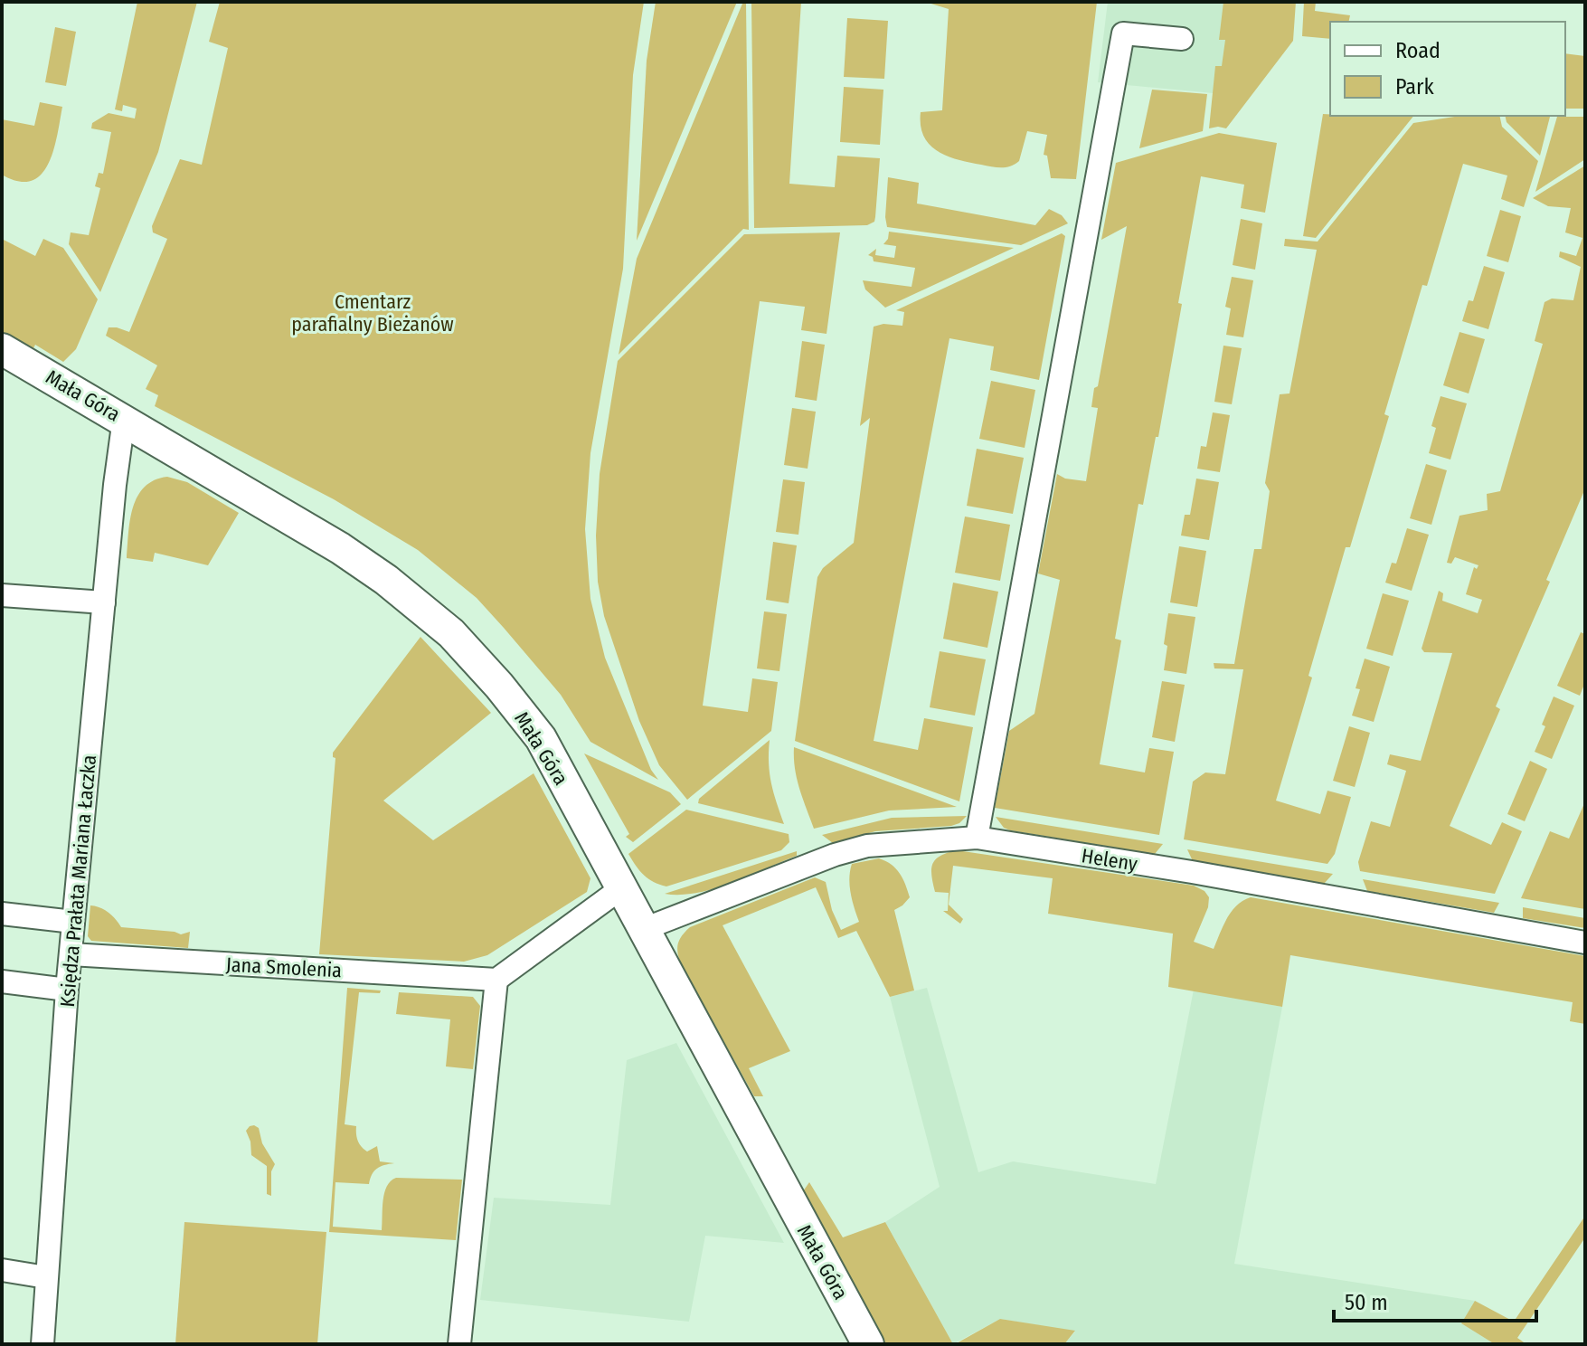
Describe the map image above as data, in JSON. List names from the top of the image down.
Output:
{
  "streets": {
    "street": [
      "Mała Góra",
      "Heleny",
      "Księdza Prałata Mariana Łaczka",
      "Jana Smolenia"
    ]
  },
  "crossings": [
    ["Mała Góra", "Heleny"],
    ["Mała Góra", "Księdza Prałata Mariana Łaczka"],
    ["Księdza Prałata Mariana Łaczka", "Jana Smolenia"]
  ],
  "parks": ["Cmentarz parafialny Bieżanów"],
  "legend": ["Road", "Park"],
  "scale_bar": "50 m"
}
